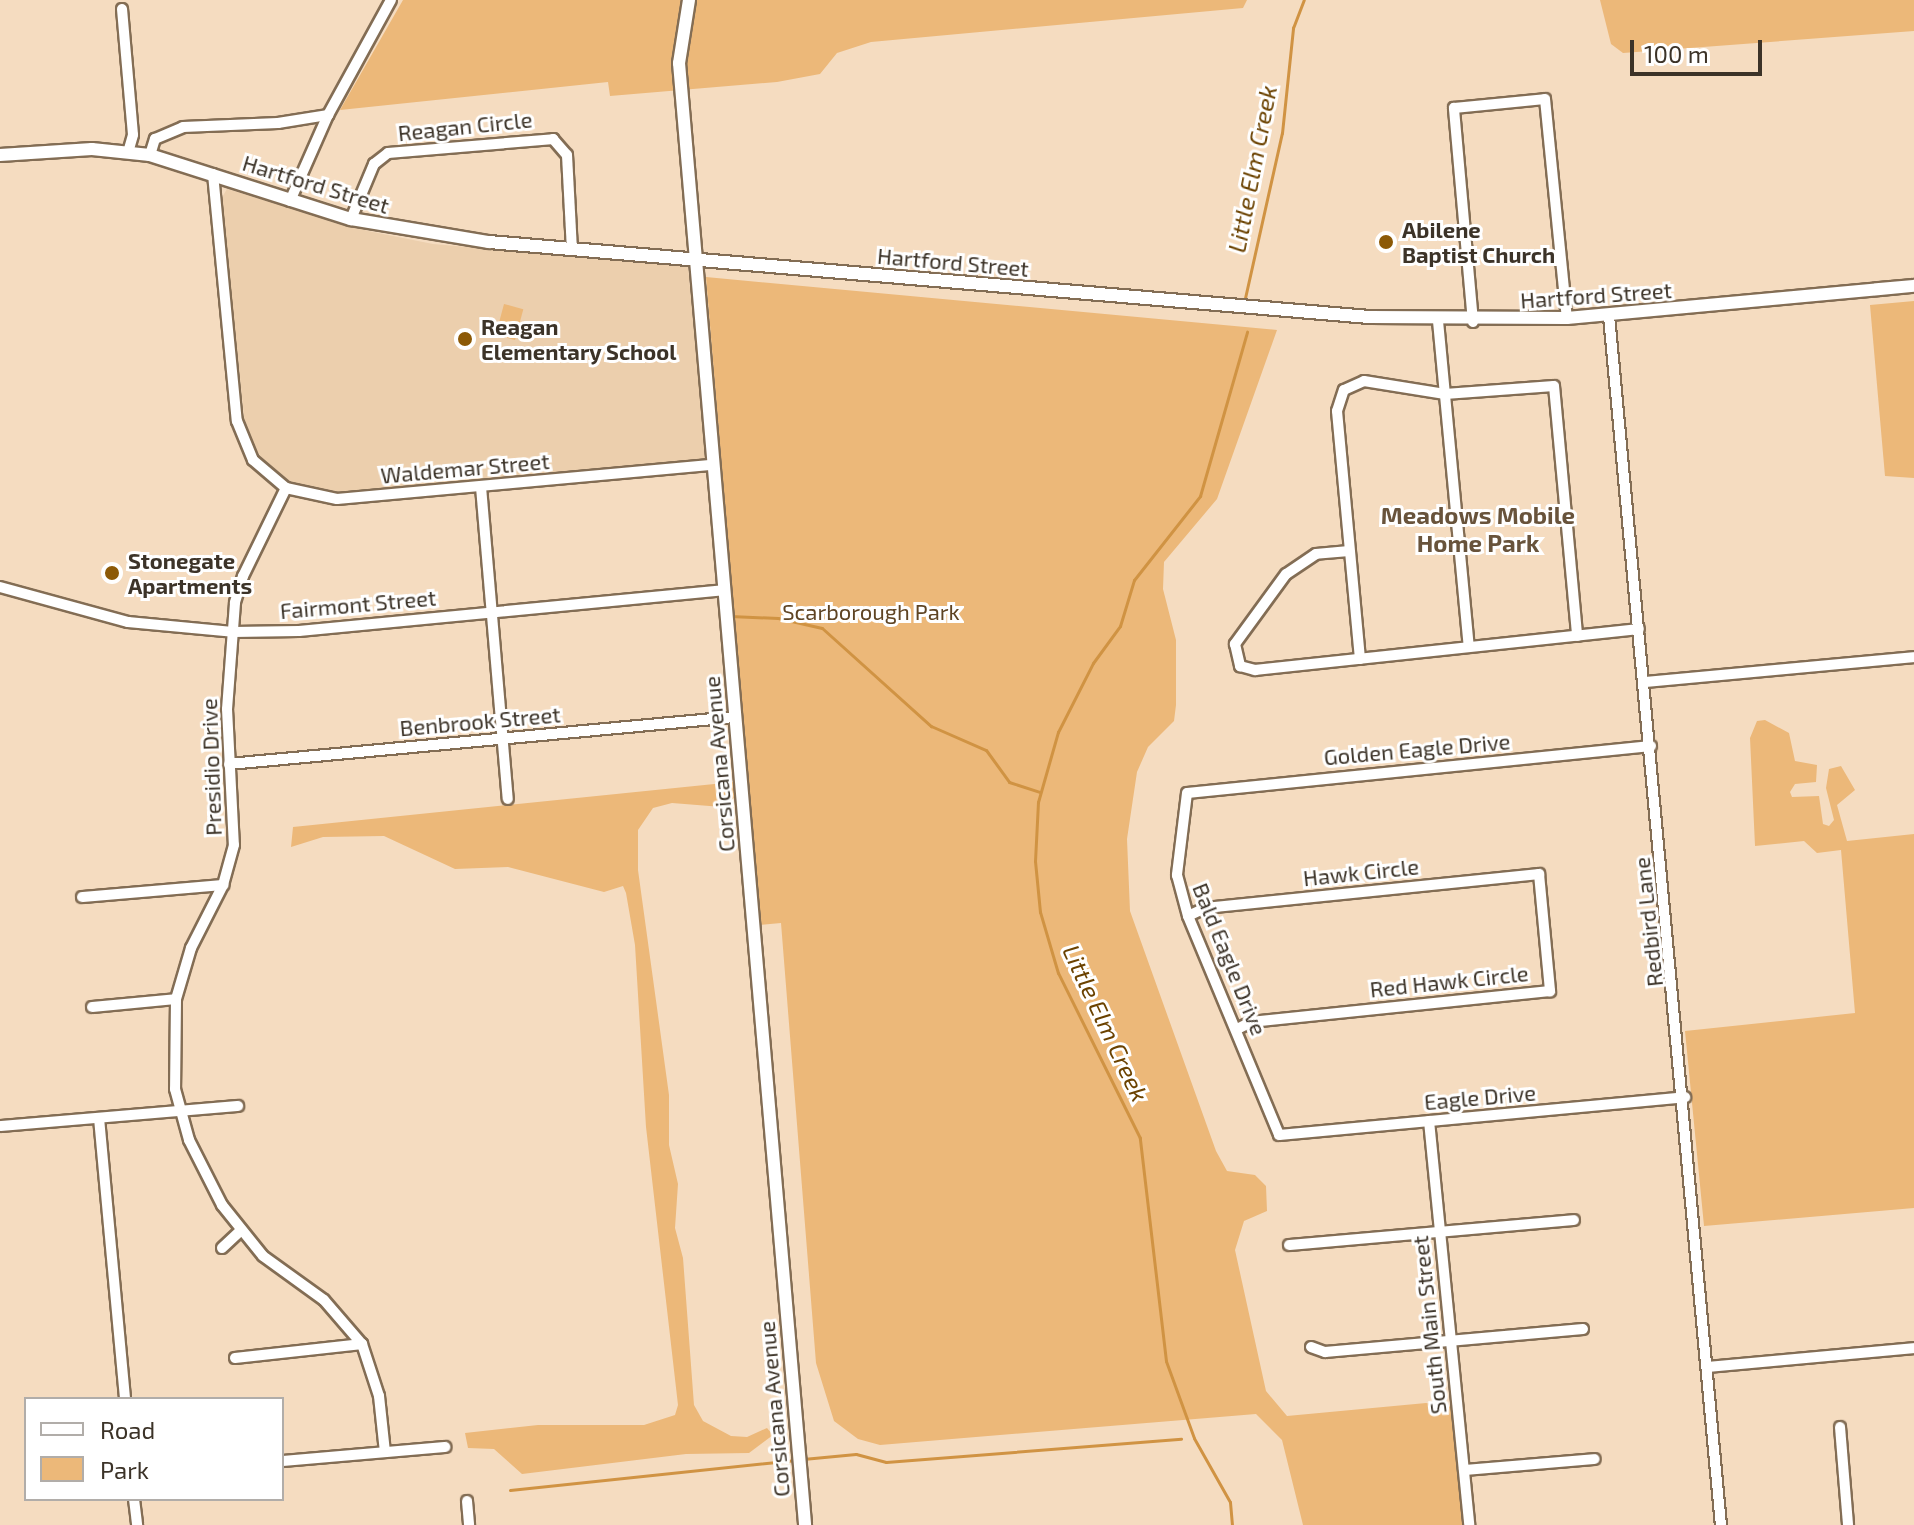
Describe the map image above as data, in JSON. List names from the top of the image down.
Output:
{
  "streets": {
    "street": [
      "Reagan Circle",
      "Hartford Street",
      "Waldemar Street",
      "Fairmont Street",
      "Benbrook Street",
      "Golden Eagle Drive",
      "Corsicana Avenue",
      "Presidio Drive",
      "Hawk Circle",
      "Redbird Lane",
      "Bald Eagle Drive",
      "Red Hawk Circle",
      "Eagle Drive",
      "South Main Street"
    ]
  },
  "crossings": [
    ["Reagan Circle", "Hartford Street"],
    ["Hartford Street", "Waldemar Street"],
    ["Hartford Street", "Corsicana Avenue"],
    ["Hartford Street", "Redbird Lane"],
    ["Waldemar Street", "Corsicana Avenue"],
    ["Waldemar Street", "Presidio Drive"],
    ["Fairmont Street", "Corsicana Avenue"],
    ["Fairmont Street", "Presidio Drive"],
    ["Benbrook Street", "Corsicana Avenue"],
    ["Benbrook Street", "Presidio Drive"],
    ["Golden Eagle Drive", "Redbird Lane"],
    ["Golden Eagle Drive", "Bald Eagle Drive"],
    ["Hawk Circle", "Bald Eagle Drive"],
    ["Hawk Circle", "Red Hawk Circle"],
    ["Redbird Lane", "Eagle Drive"],
    ["Bald Eagle Drive", "Red Hawk Circle"],
    ["Bald Eagle Drive", "Eagle Drive"],
    ["Eagle Drive", "South Main Street"]
  ],
  "districts": ["Meadows Mobile Home Park"],
  "water": ["Little Elm Creek"],
  "parks": ["Scarborough Park"],
  "places": ["Abilene Baptist Church", "Reagan Elementary School", "Stonegate Apartments"],
  "legend": ["Road", "Park"],
  "scale_bar": "100 m"
}
